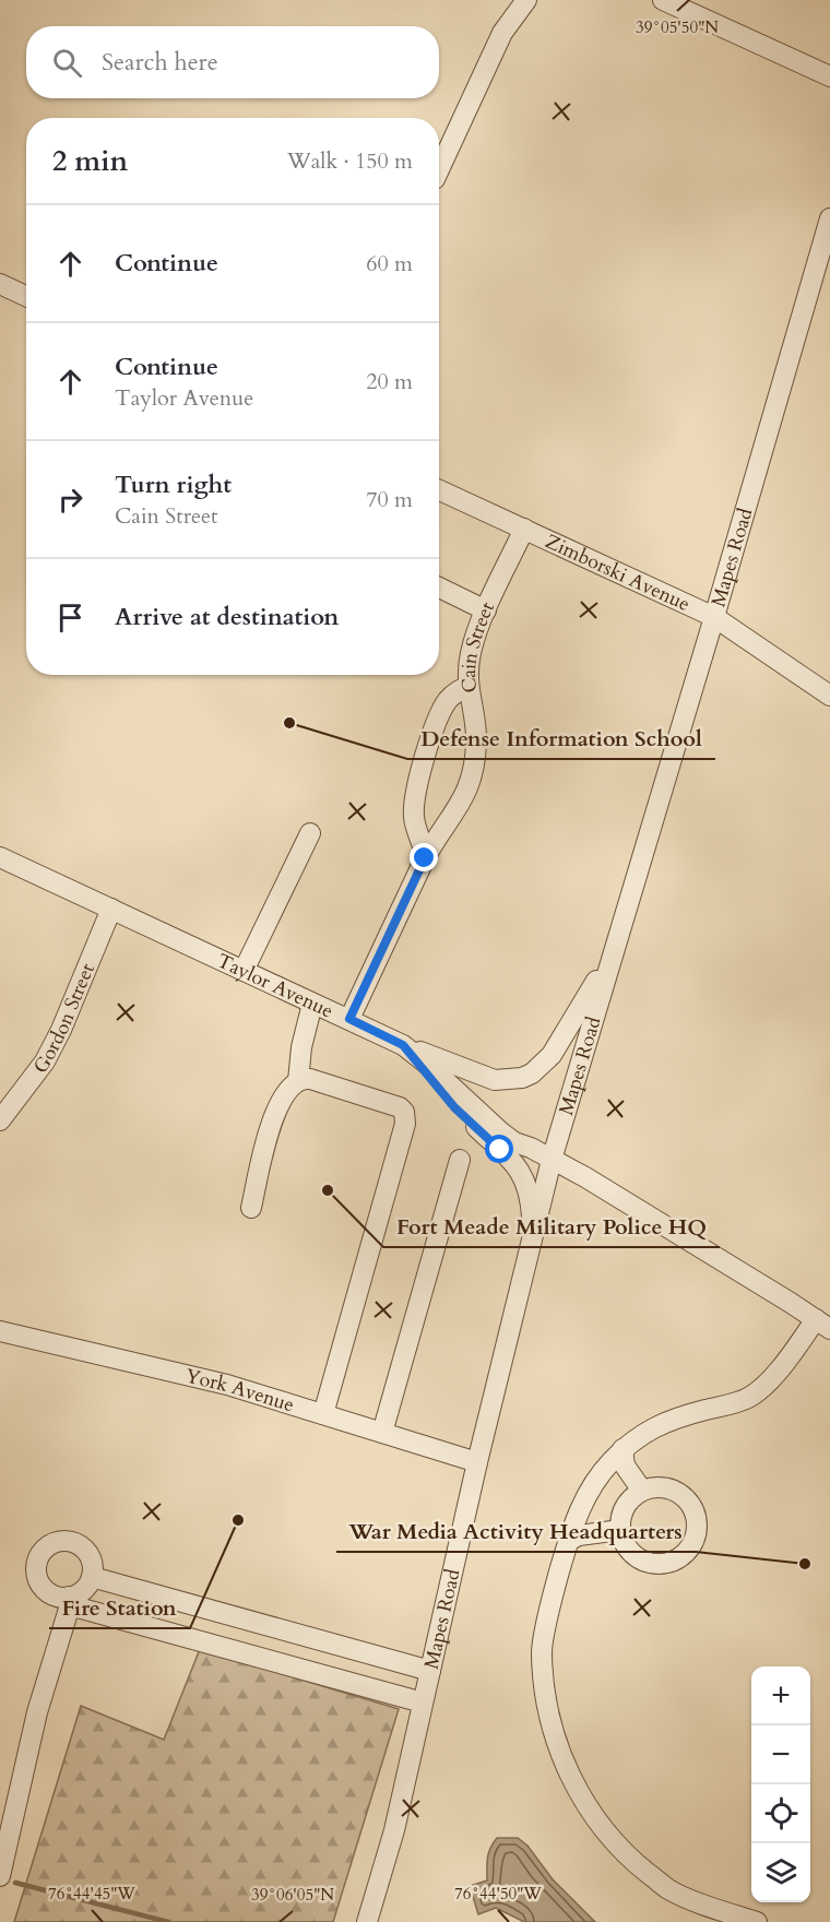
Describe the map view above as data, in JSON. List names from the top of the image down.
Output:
{
  "streets": {
    "street": [
      "Mapes Road",
      "Zimborski Avenue",
      "Cain Street",
      "Taylor Avenue",
      "Gordon Street",
      "York Avenue"
    ]
  },
  "crossings": [
    ["Mapes Road", "Zimborski Avenue"],
    ["Mapes Road", "Taylor Avenue"],
    ["Mapes Road", "York Avenue"],
    ["Zimborski Avenue", "Cain Street"],
    ["Cain Street", "Taylor Avenue"],
    ["Taylor Avenue", "Gordon Street"]
  ],
  "places": [
    "Defense Information School",
    "Fort Meade Military Police HQ",
    "Fire Station",
    "War Media Activity Headquarters"
  ],
  "page": {
    "search": "Search here",
    "heading": ["2 min", "Walk · 150 m"],
    "list": [
      ["Continue", "60 m"],
      ["Continue", "Taylor Avenue", "20 m"],
      ["Turn right", "Cain Street", "70 m"],
      "Arrive at destination"
    ],
    "map_buttons": ["+", "−"]
  },
  "coordinates": [
    "39°05'50\"N",
    "76°44'45\"W",
    "76°44'50\"W",
    "39°06'05\"N"
  ]
}
